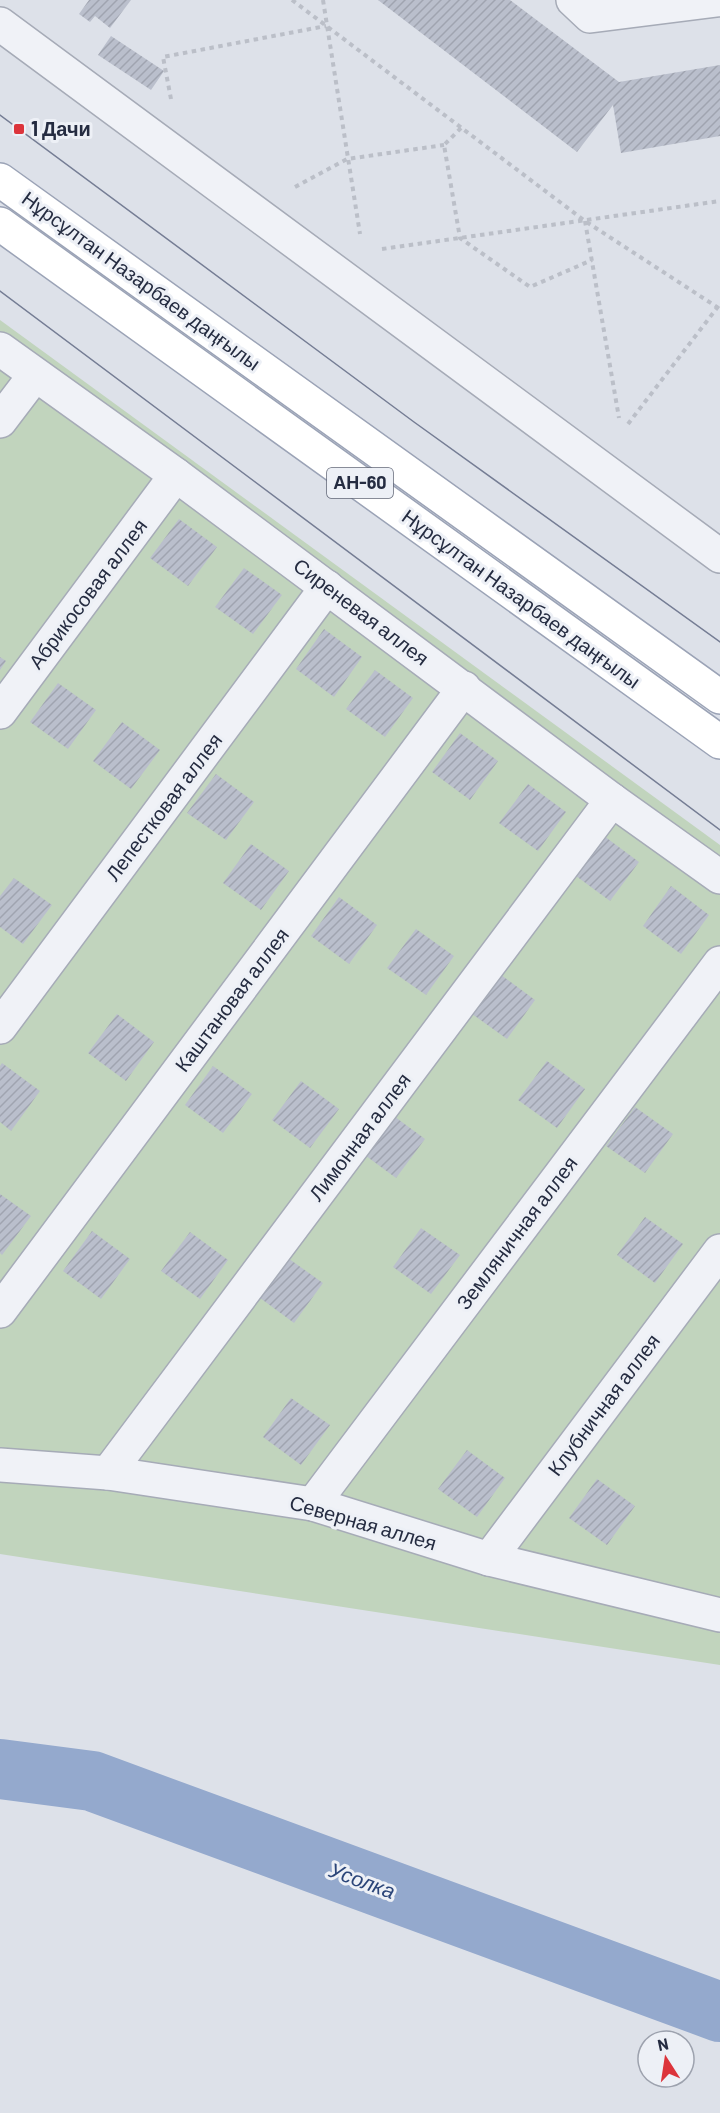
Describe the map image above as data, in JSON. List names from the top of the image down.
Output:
{
  "streets": {
    "main road": ["Нұрсұлтан Назарбаев даңғылы", "АН-60"],
    "street": [
      "Абрикосовая аллея",
      "Сиреневая аллея",
      "Лепестковая аллея",
      "Каштановая аллея",
      "Лимонная аллея",
      "Земляничная аллея",
      "Клубничная аллея",
      "Северная аллея"
    ]
  },
  "crossings": [
    ["Абрикосовая аллея", "Сиреневая аллея"],
    ["Сиреневая аллея", "Лепестковая аллея"],
    ["Сиреневая аллея", "Каштановая аллея"],
    ["Сиреневая аллея", "Лимонная аллея"],
    ["Лимонная аллея", "Северная аллея"],
    ["Земляничная аллея", "Северная аллея"],
    ["Клубничная аллея", "Северная аллея"]
  ],
  "water": ["Усолка"],
  "places": {
    "transit": ["1 Дачи"]
  },
  "north": "top"
}
